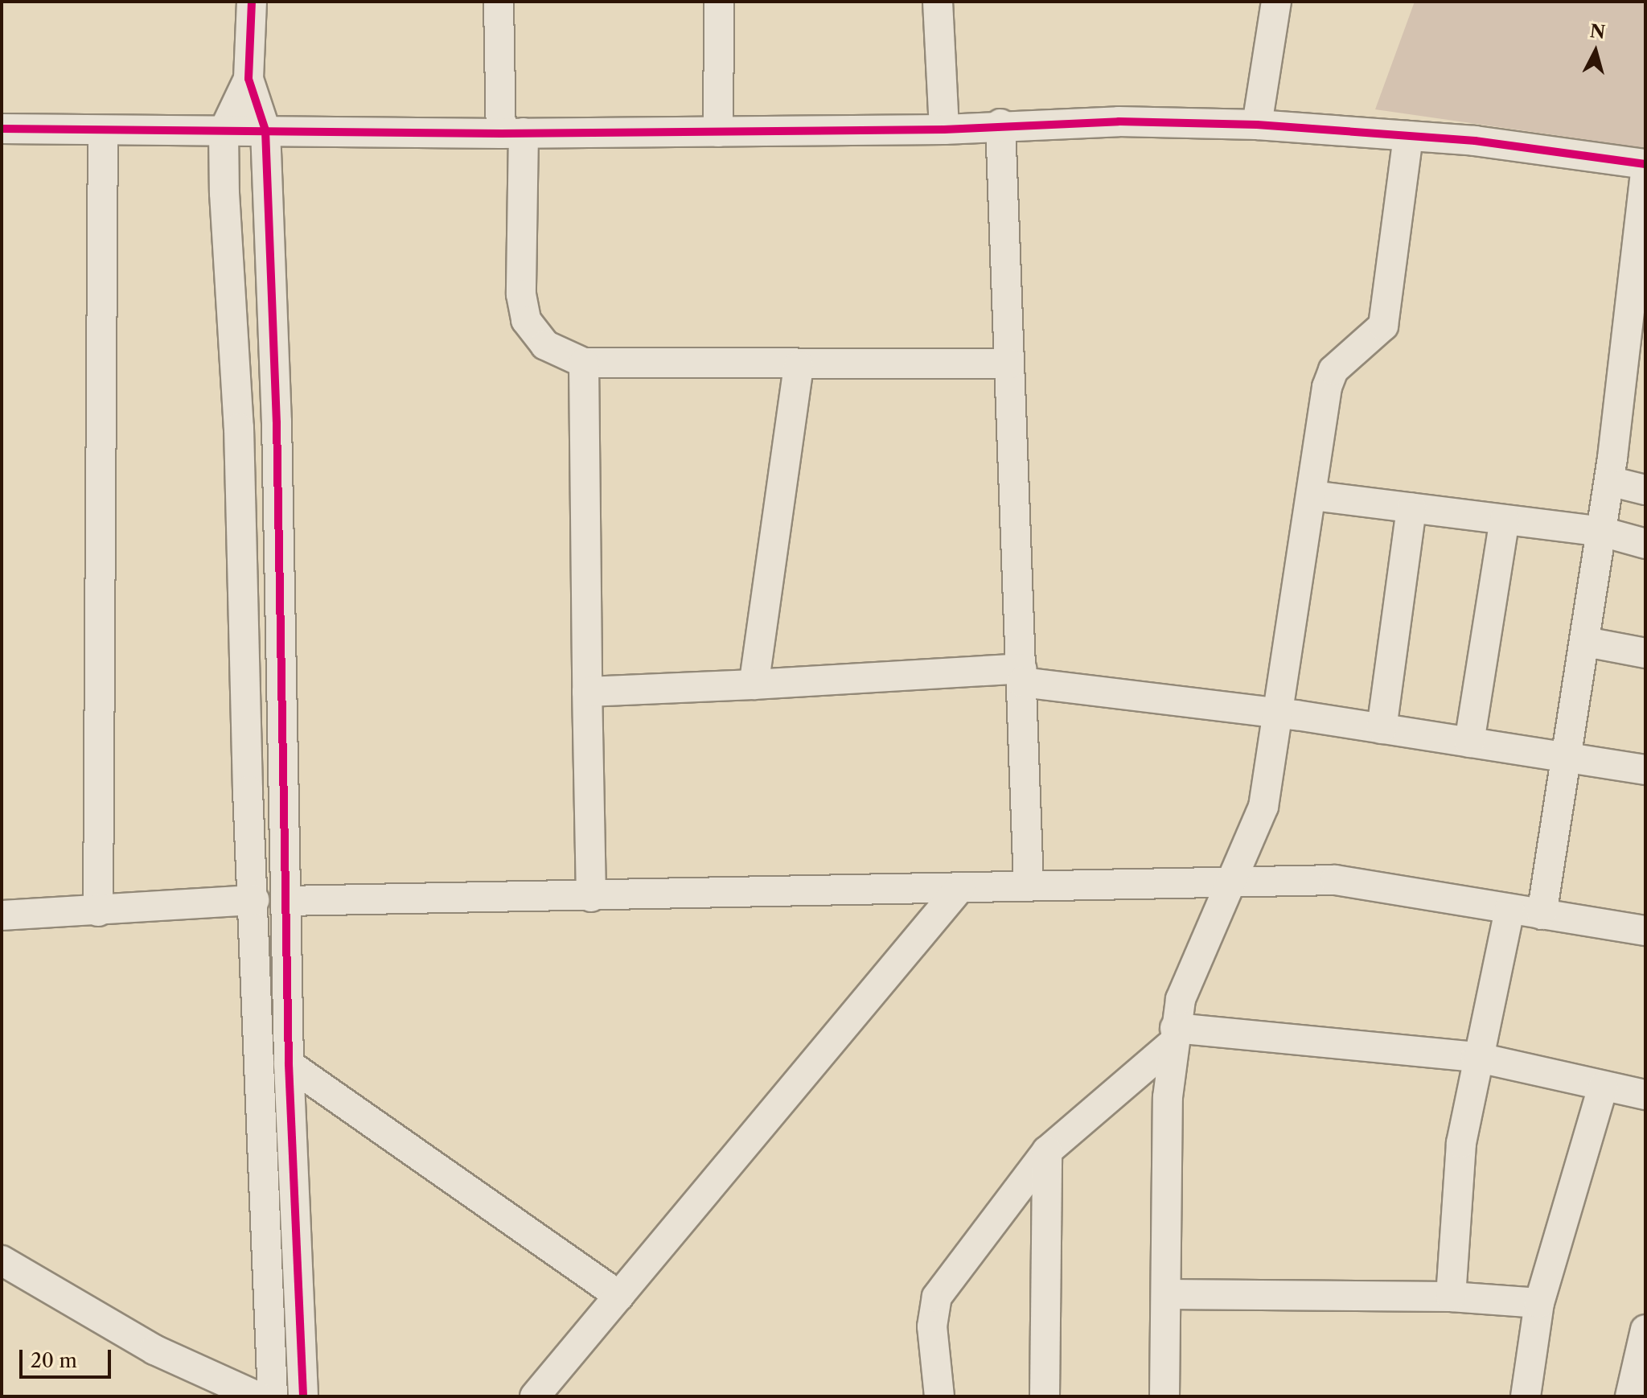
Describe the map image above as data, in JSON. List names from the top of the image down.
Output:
{
  "scale_bar": "20 m",
  "north": "top"
}
